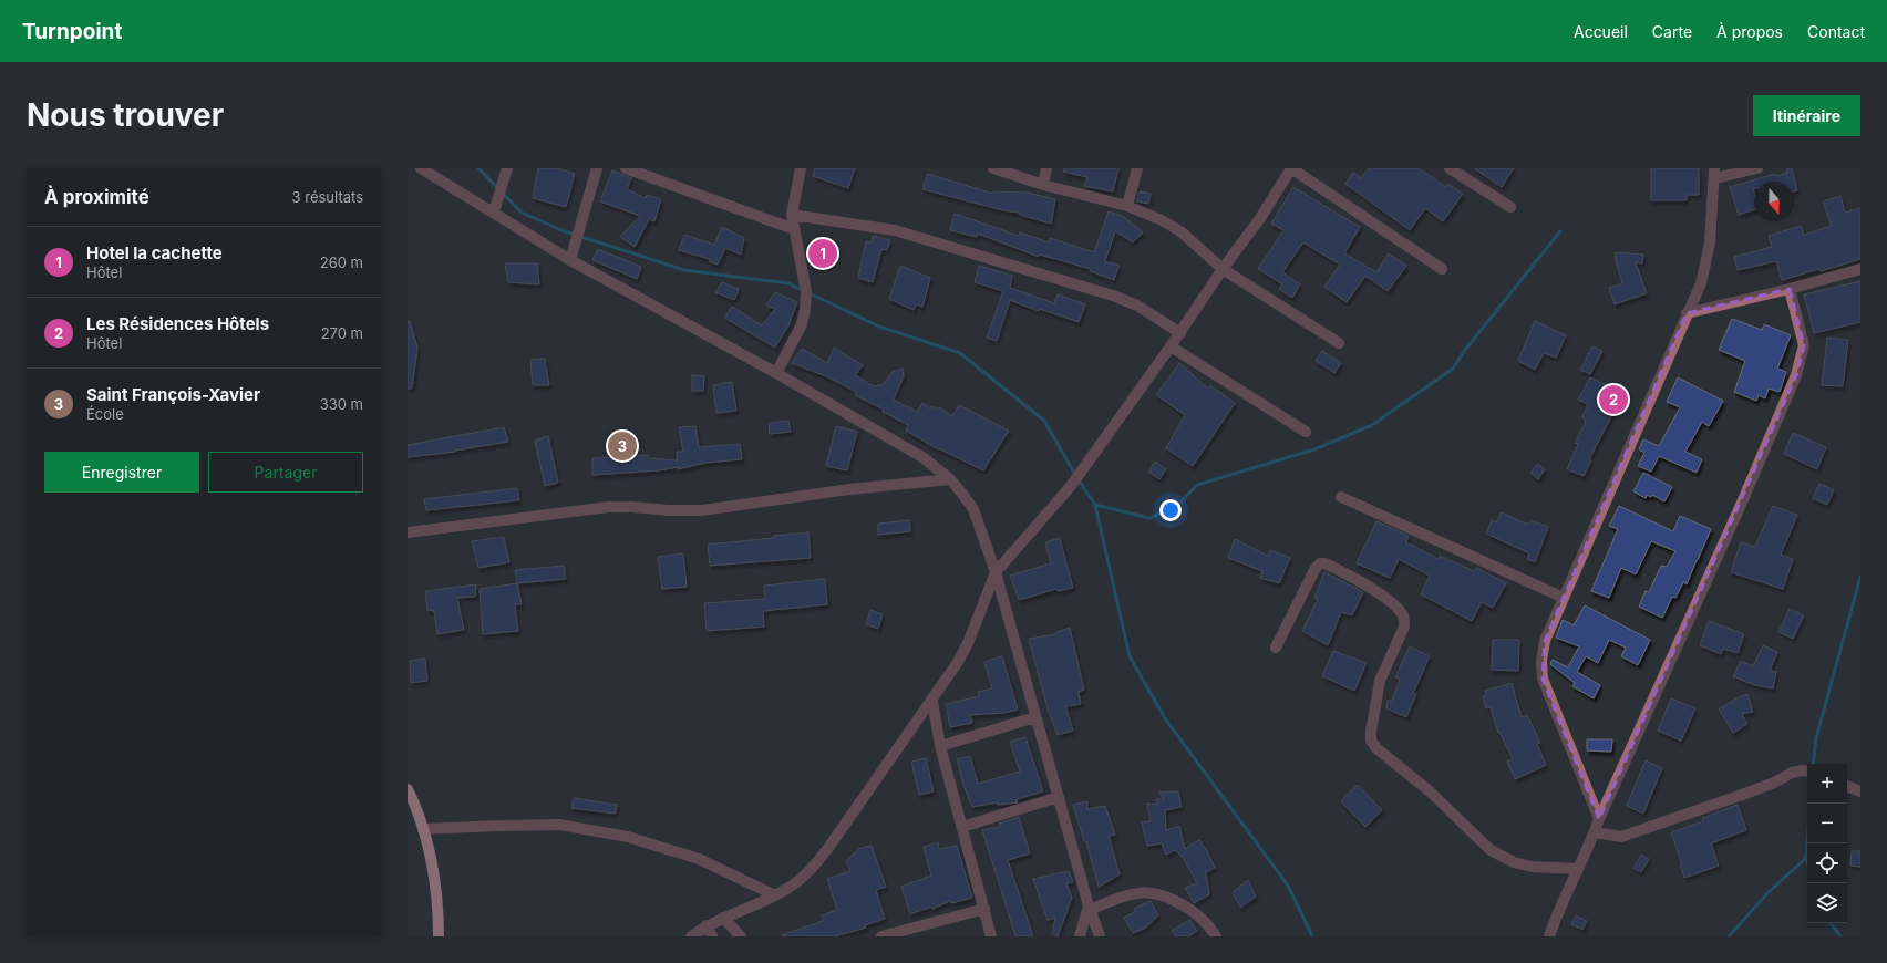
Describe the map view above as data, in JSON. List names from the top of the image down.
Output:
{
  "north": "bottom",
  "page": {
    "header": "Turnpoint",
    "nav": [
      "Accueil",
      "Carte",
      "À propos",
      "Contact"
    ],
    "buttons": [
      "Itinéraire",
      ["Enregistrer", "Partager"]
    ],
    "title": "Nous trouver",
    "heading": ["À proximité", "3 résultats"],
    "list": [
      {
        "mark": "1",
        "name": "Hotel la cachette",
        "note": "Hôtel",
        "value": "260 m"
      },
      {
        "mark": "2",
        "name": "Les Résidences Hôtels",
        "note": "Hôtel",
        "value": "270 m"
      },
      {
        "mark": "3",
        "name": "Saint François-Xavier",
        "note": "École",
        "value": "330 m"
      }
    ],
    "pins": ["1", "2", "3"],
    "map_buttons": ["+", "−"]
  }
}
